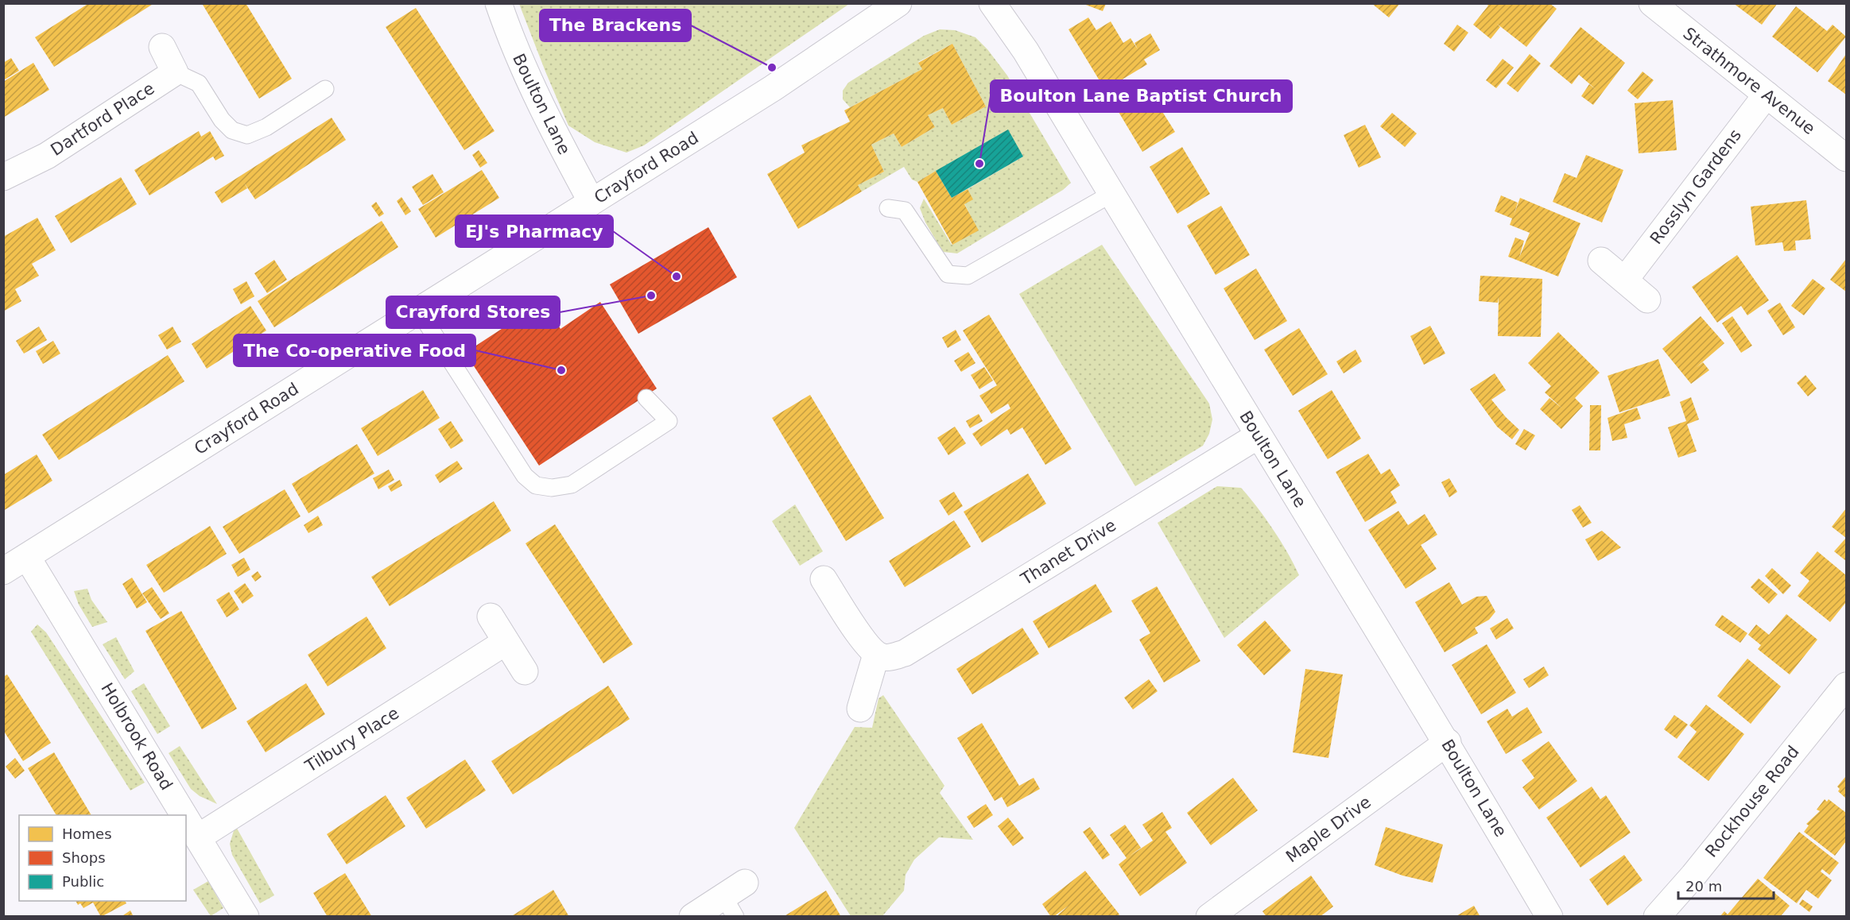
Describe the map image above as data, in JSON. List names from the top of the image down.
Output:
{
  "streets": {
    "street": [
      "Strathmore Avenue",
      "Boulton Lane",
      "Dartford Place",
      "Crayford Road",
      "Rosslyn Gardens",
      "Thanet Drive",
      "Holbrook Road",
      "Tilbury Place",
      "Rockhouse Road",
      "Maple Drive"
    ]
  },
  "crossings": [
    ["Strathmore Avenue", "Rosslyn Gardens"],
    ["Boulton Lane", "Crayford Road"],
    ["Boulton Lane", "Thanet Drive"],
    ["Boulton Lane", "Maple Drive"],
    ["Crayford Road", "Holbrook Road"],
    ["Holbrook Road", "Tilbury Place"]
  ],
  "places": [
    "The Brackens",
    "Boulton Lane Baptist Church",
    "EJ's Pharmacy",
    "Crayford Stores",
    "The Co-operative Food"
  ],
  "legend": ["Homes", "Shops", "Public"],
  "scale_bar": "20 m"
}
